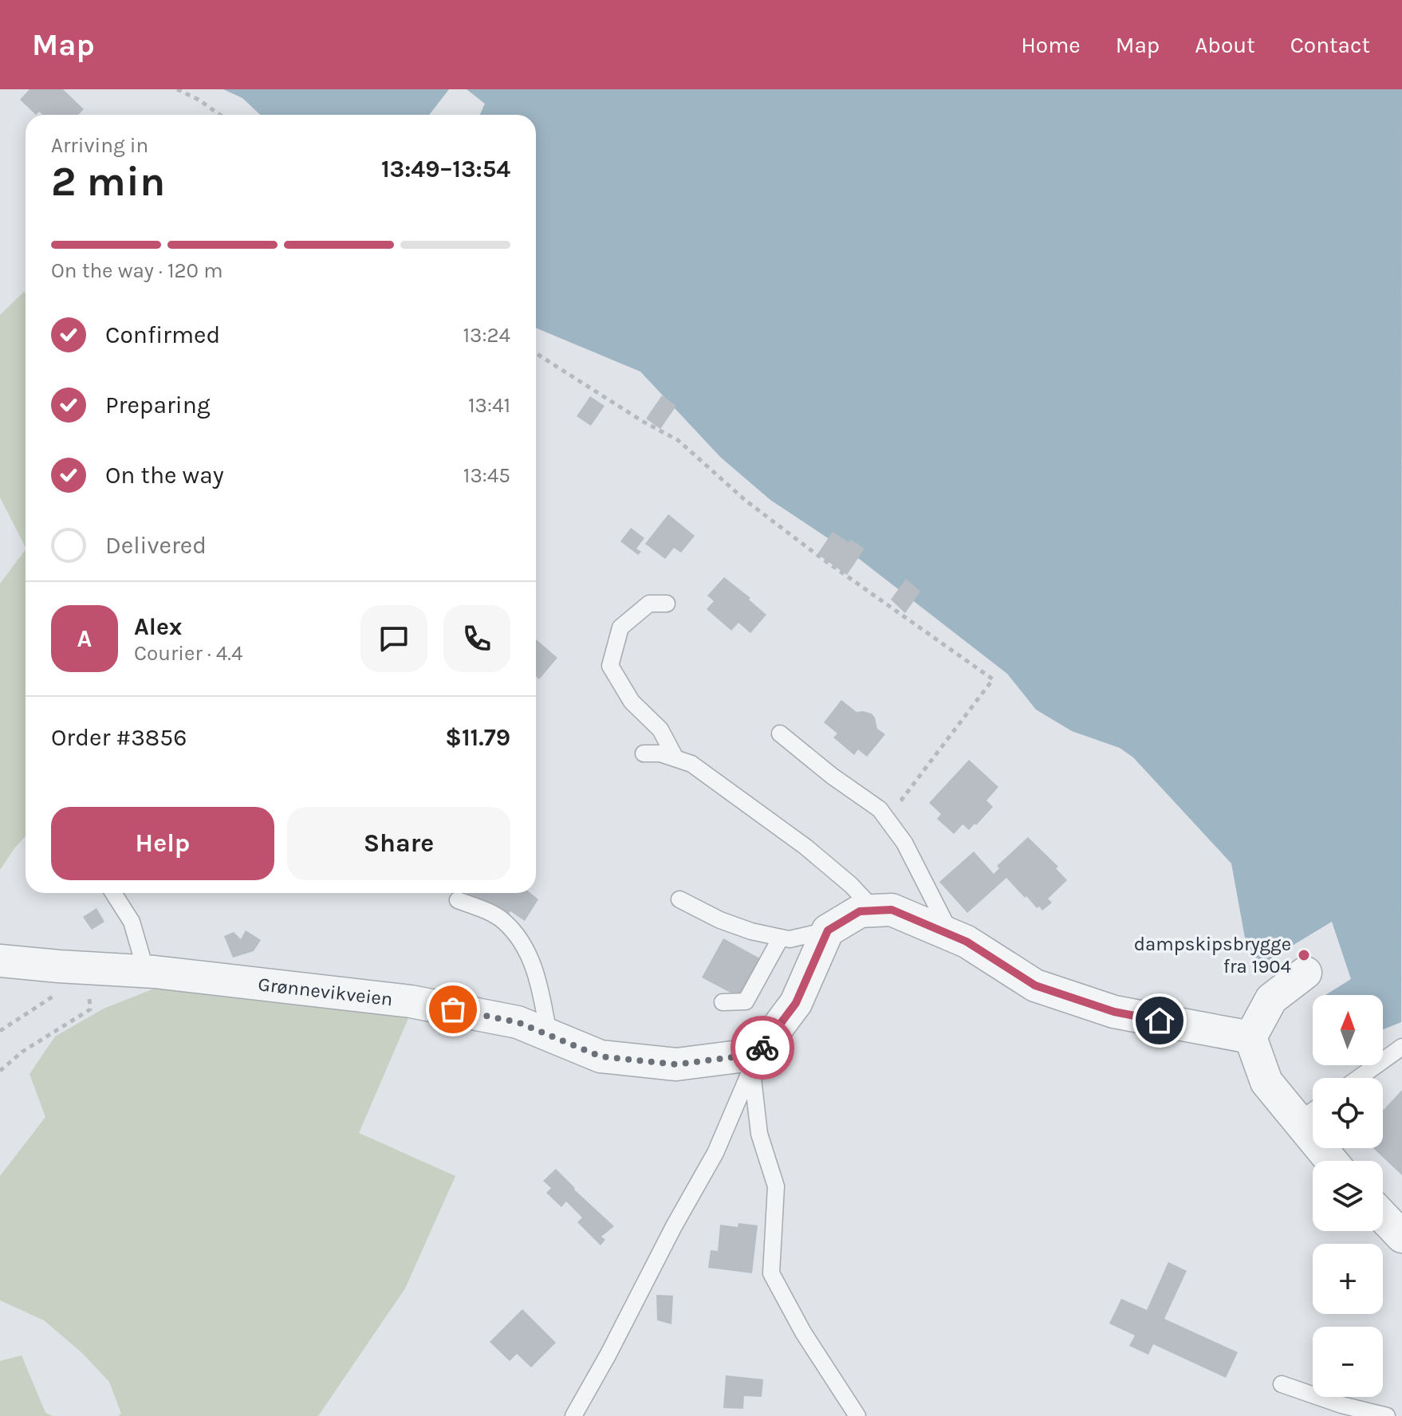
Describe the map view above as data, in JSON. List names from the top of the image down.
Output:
{
  "streets": {
    "street": ["Grønnevikveien"]
  },
  "places": ["dampskipsbrygge fra 1904"],
  "north": "top",
  "page": {
    "header": "Map",
    "nav": [
      "Home",
      "Map",
      "About",
      "Contact"
    ],
    "heading": ["2 min", "Arriving in", "13:49–13:54"],
    "panel": [
      "Alex",
      "Courier · 4.4",
      "Order #3856",
      "$11.79"
    ],
    "bar": "On the way · 120 m",
    "list": [
      ["Confirmed", "13:24"],
      ["Preparing", "13:41"],
      ["On the way", "13:45"],
      "Delivered"
    ],
    "round": "A",
    "buttons": ["Help", "Share"],
    "map_buttons": ["+", "−"]
  }
}
